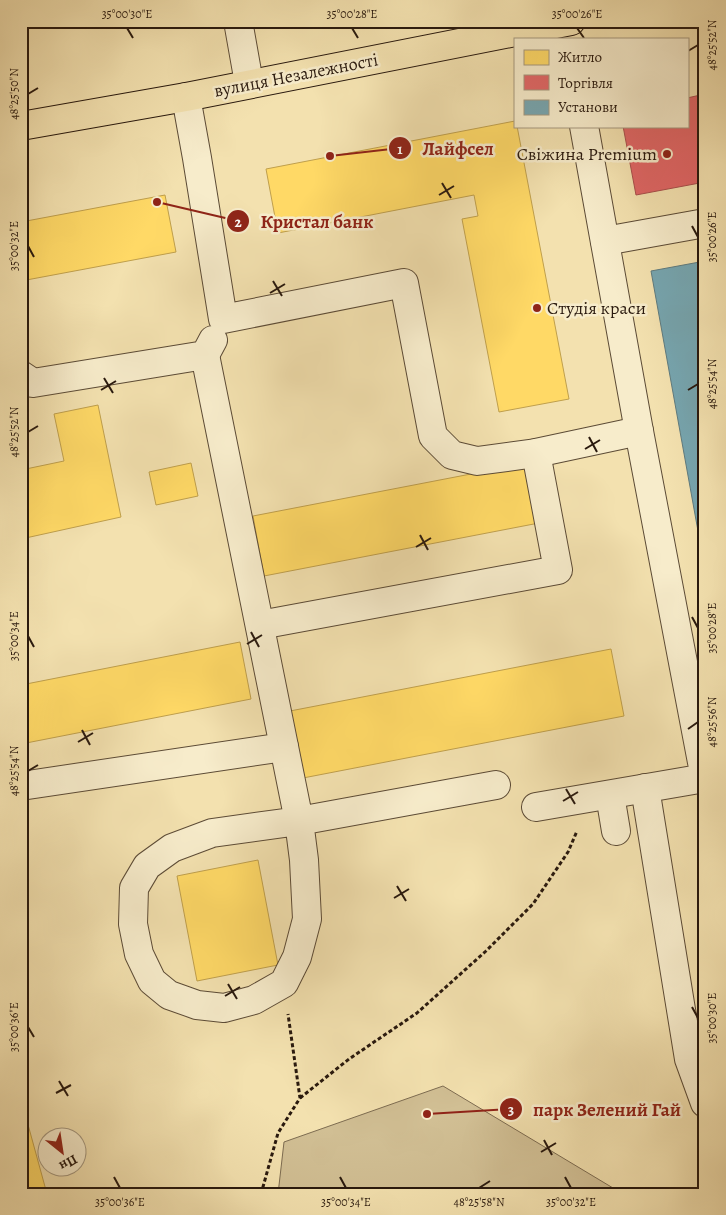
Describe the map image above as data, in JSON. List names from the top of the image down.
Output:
{
  "streets": {
    "main road": ["вулиця Незалежності"]
  },
  "places": [
    "Свіжина Premium",
    "Лайфсел",
    "Кристал банк",
    "Студія краси",
    "парк Зелений Гай"
  ],
  "legend": ["Житло", "Торгівля", "Установи"],
  "north": "bottom right",
  "coordinates": [
    "35°00'30\"E",
    "35°00'28\"E",
    "35°00'26\"E",
    "48°25'52\"N",
    "48°25'50\"N",
    "35°00'32\"E",
    "48°25'54\"N",
    "35°00'34\"E",
    "48°25'56\"N",
    "35°00'36\"E",
    "48°25'58\"N"
  ]
}
